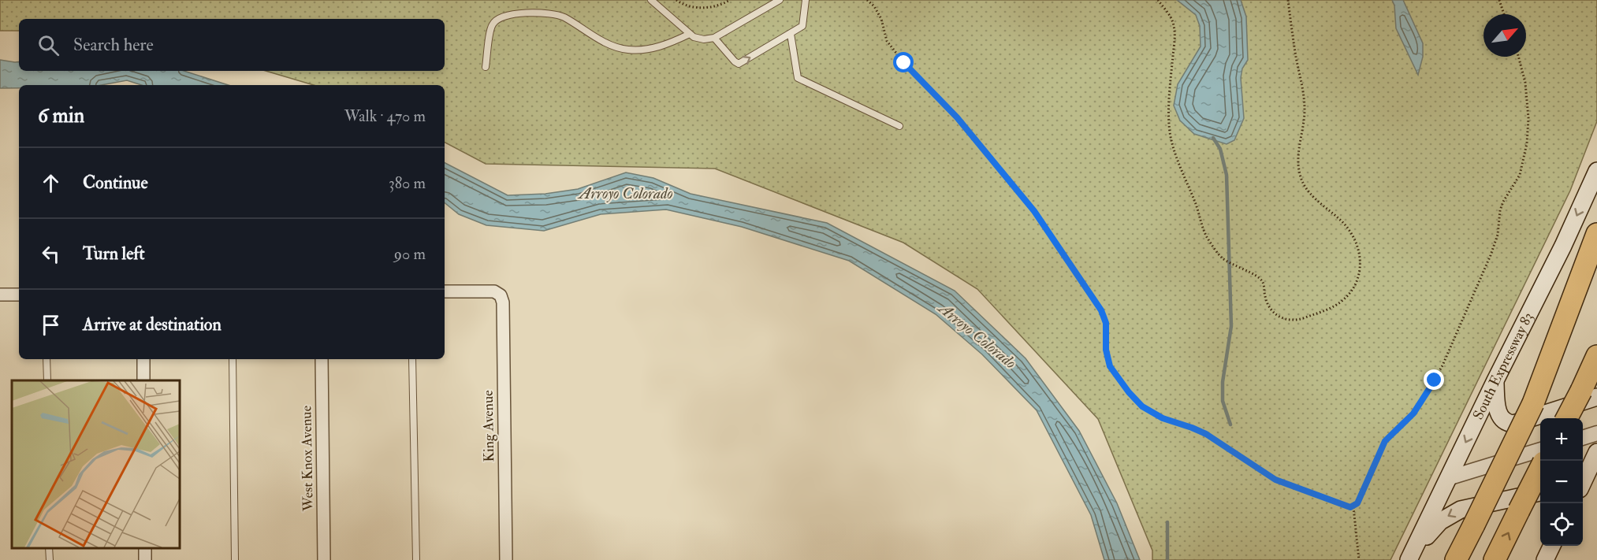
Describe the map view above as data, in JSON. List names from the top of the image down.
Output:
{
  "streets": {
    "main road": ["South Expressway 83"],
    "street": ["King Avenue", "West Knox Avenue"]
  },
  "one_way": ["South Expressway 83"],
  "water": ["Arroyo Colorado"],
  "north": "top right",
  "page": {
    "search": "Search here",
    "heading": ["6 min", "Walk · 470 m"],
    "list": [
      ["Continue", "380 m"],
      ["Turn left", "90 m"],
      "Arrive at destination"
    ],
    "map_buttons": ["+", "−"]
  }
}
